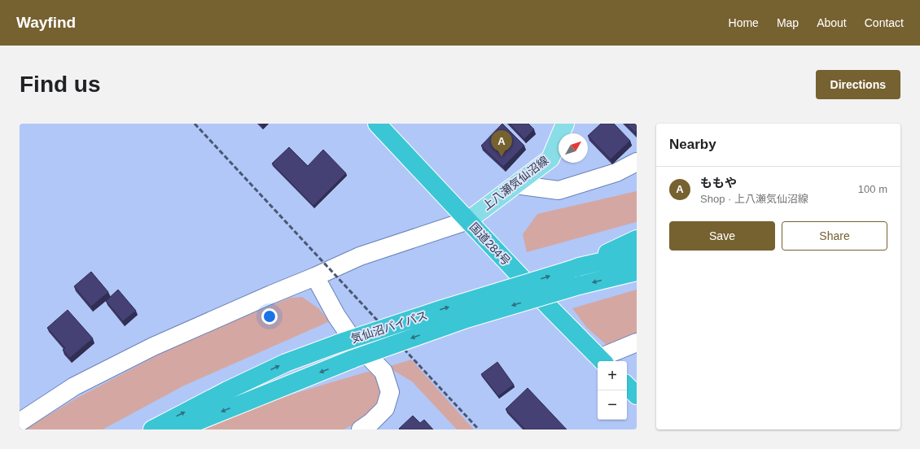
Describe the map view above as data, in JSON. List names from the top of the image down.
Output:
{
  "streets": {
    "highway": ["国道284号", "気仙沼バイパス"],
    "main road": ["上八瀬気仙沼線"]
  },
  "crossings": [
    ["上八瀬気仙沼線", "国道284号"]
  ],
  "north": "top right",
  "page": {
    "header": "Wayfind",
    "nav": [
      "Home",
      "Map",
      "About",
      "Contact"
    ],
    "buttons": [
      "Directions",
      ["Save", "Share"]
    ],
    "title": "Find us",
    "heading": "Nearby",
    "pins": "A",
    "list": [
      {
        "mark": "A",
        "name": "ももや",
        "note": "Shop · 上八瀬気仙沼線",
        "value": "100 m"
      }
    ],
    "map_buttons": ["+", "−"]
  }
}
